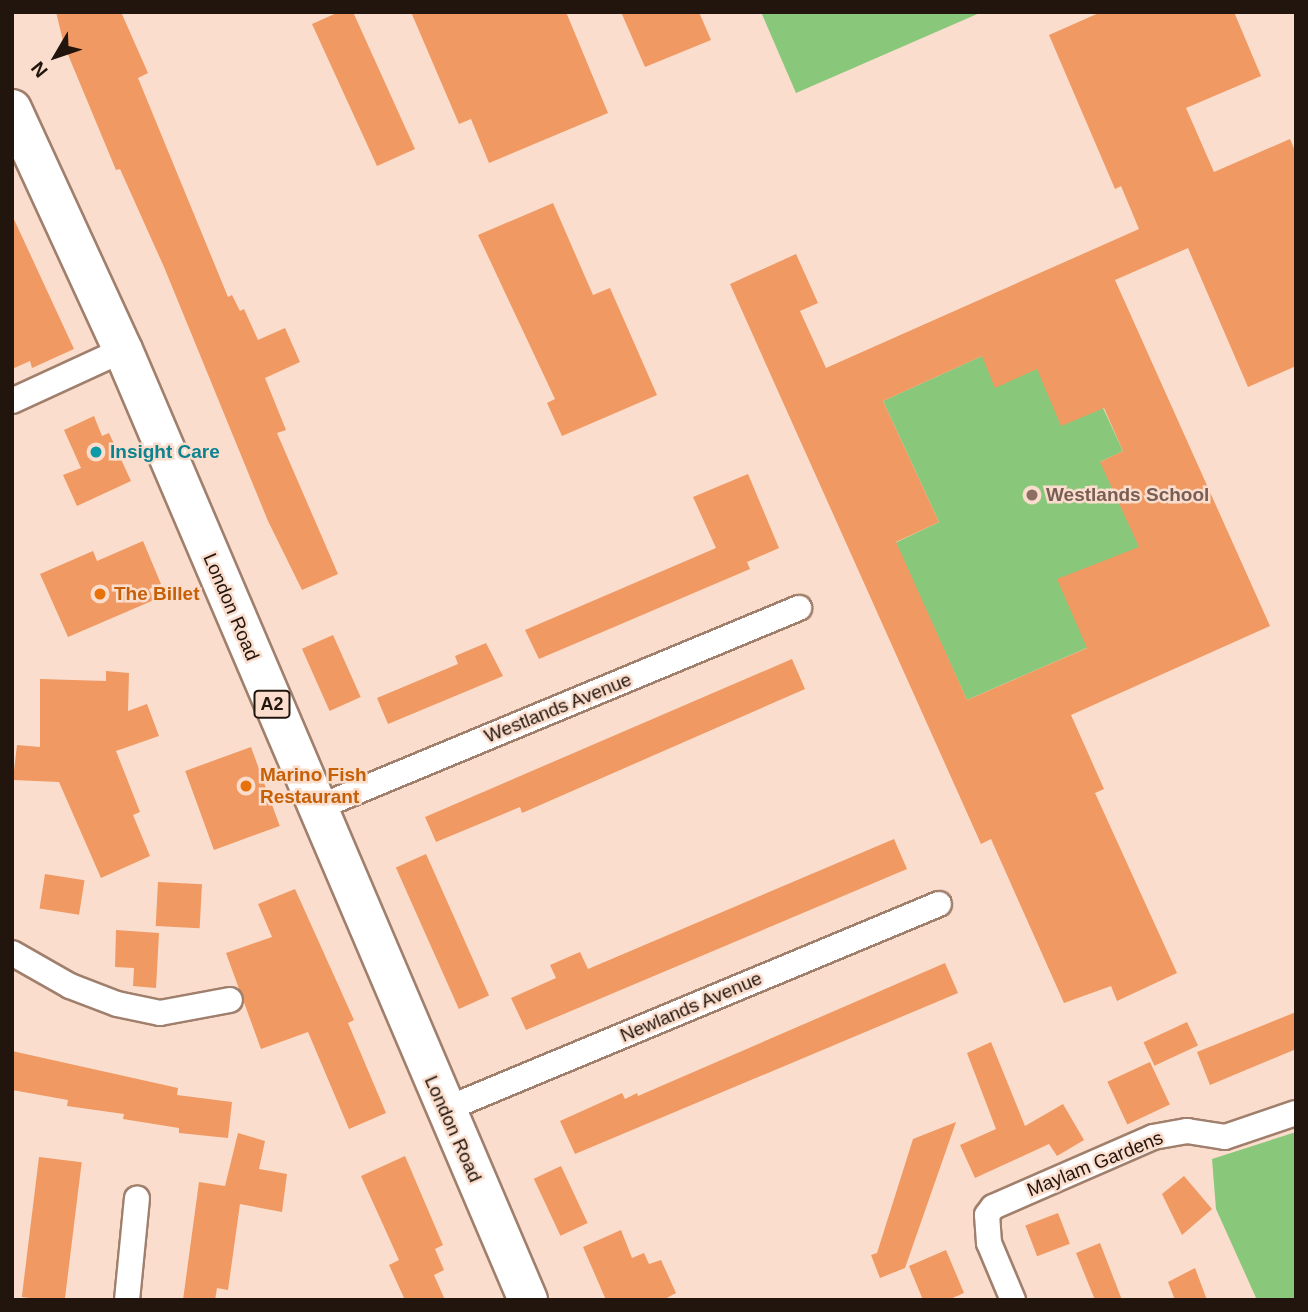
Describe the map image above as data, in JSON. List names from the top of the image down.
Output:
{
  "streets": {
    "main road": ["London Road", "A2"],
    "street": ["Westlands Avenue", "Newlands Avenue", "Maylam Gardens"]
  },
  "crossings": [
    ["London Road", "Westlands Avenue"],
    ["London Road", "Newlands Avenue"]
  ],
  "places": [
    "Insight Care",
    "Westlands School",
    "The Billet",
    "Marino Fish Restaurant"
  ],
  "north": "bottom left"
}
